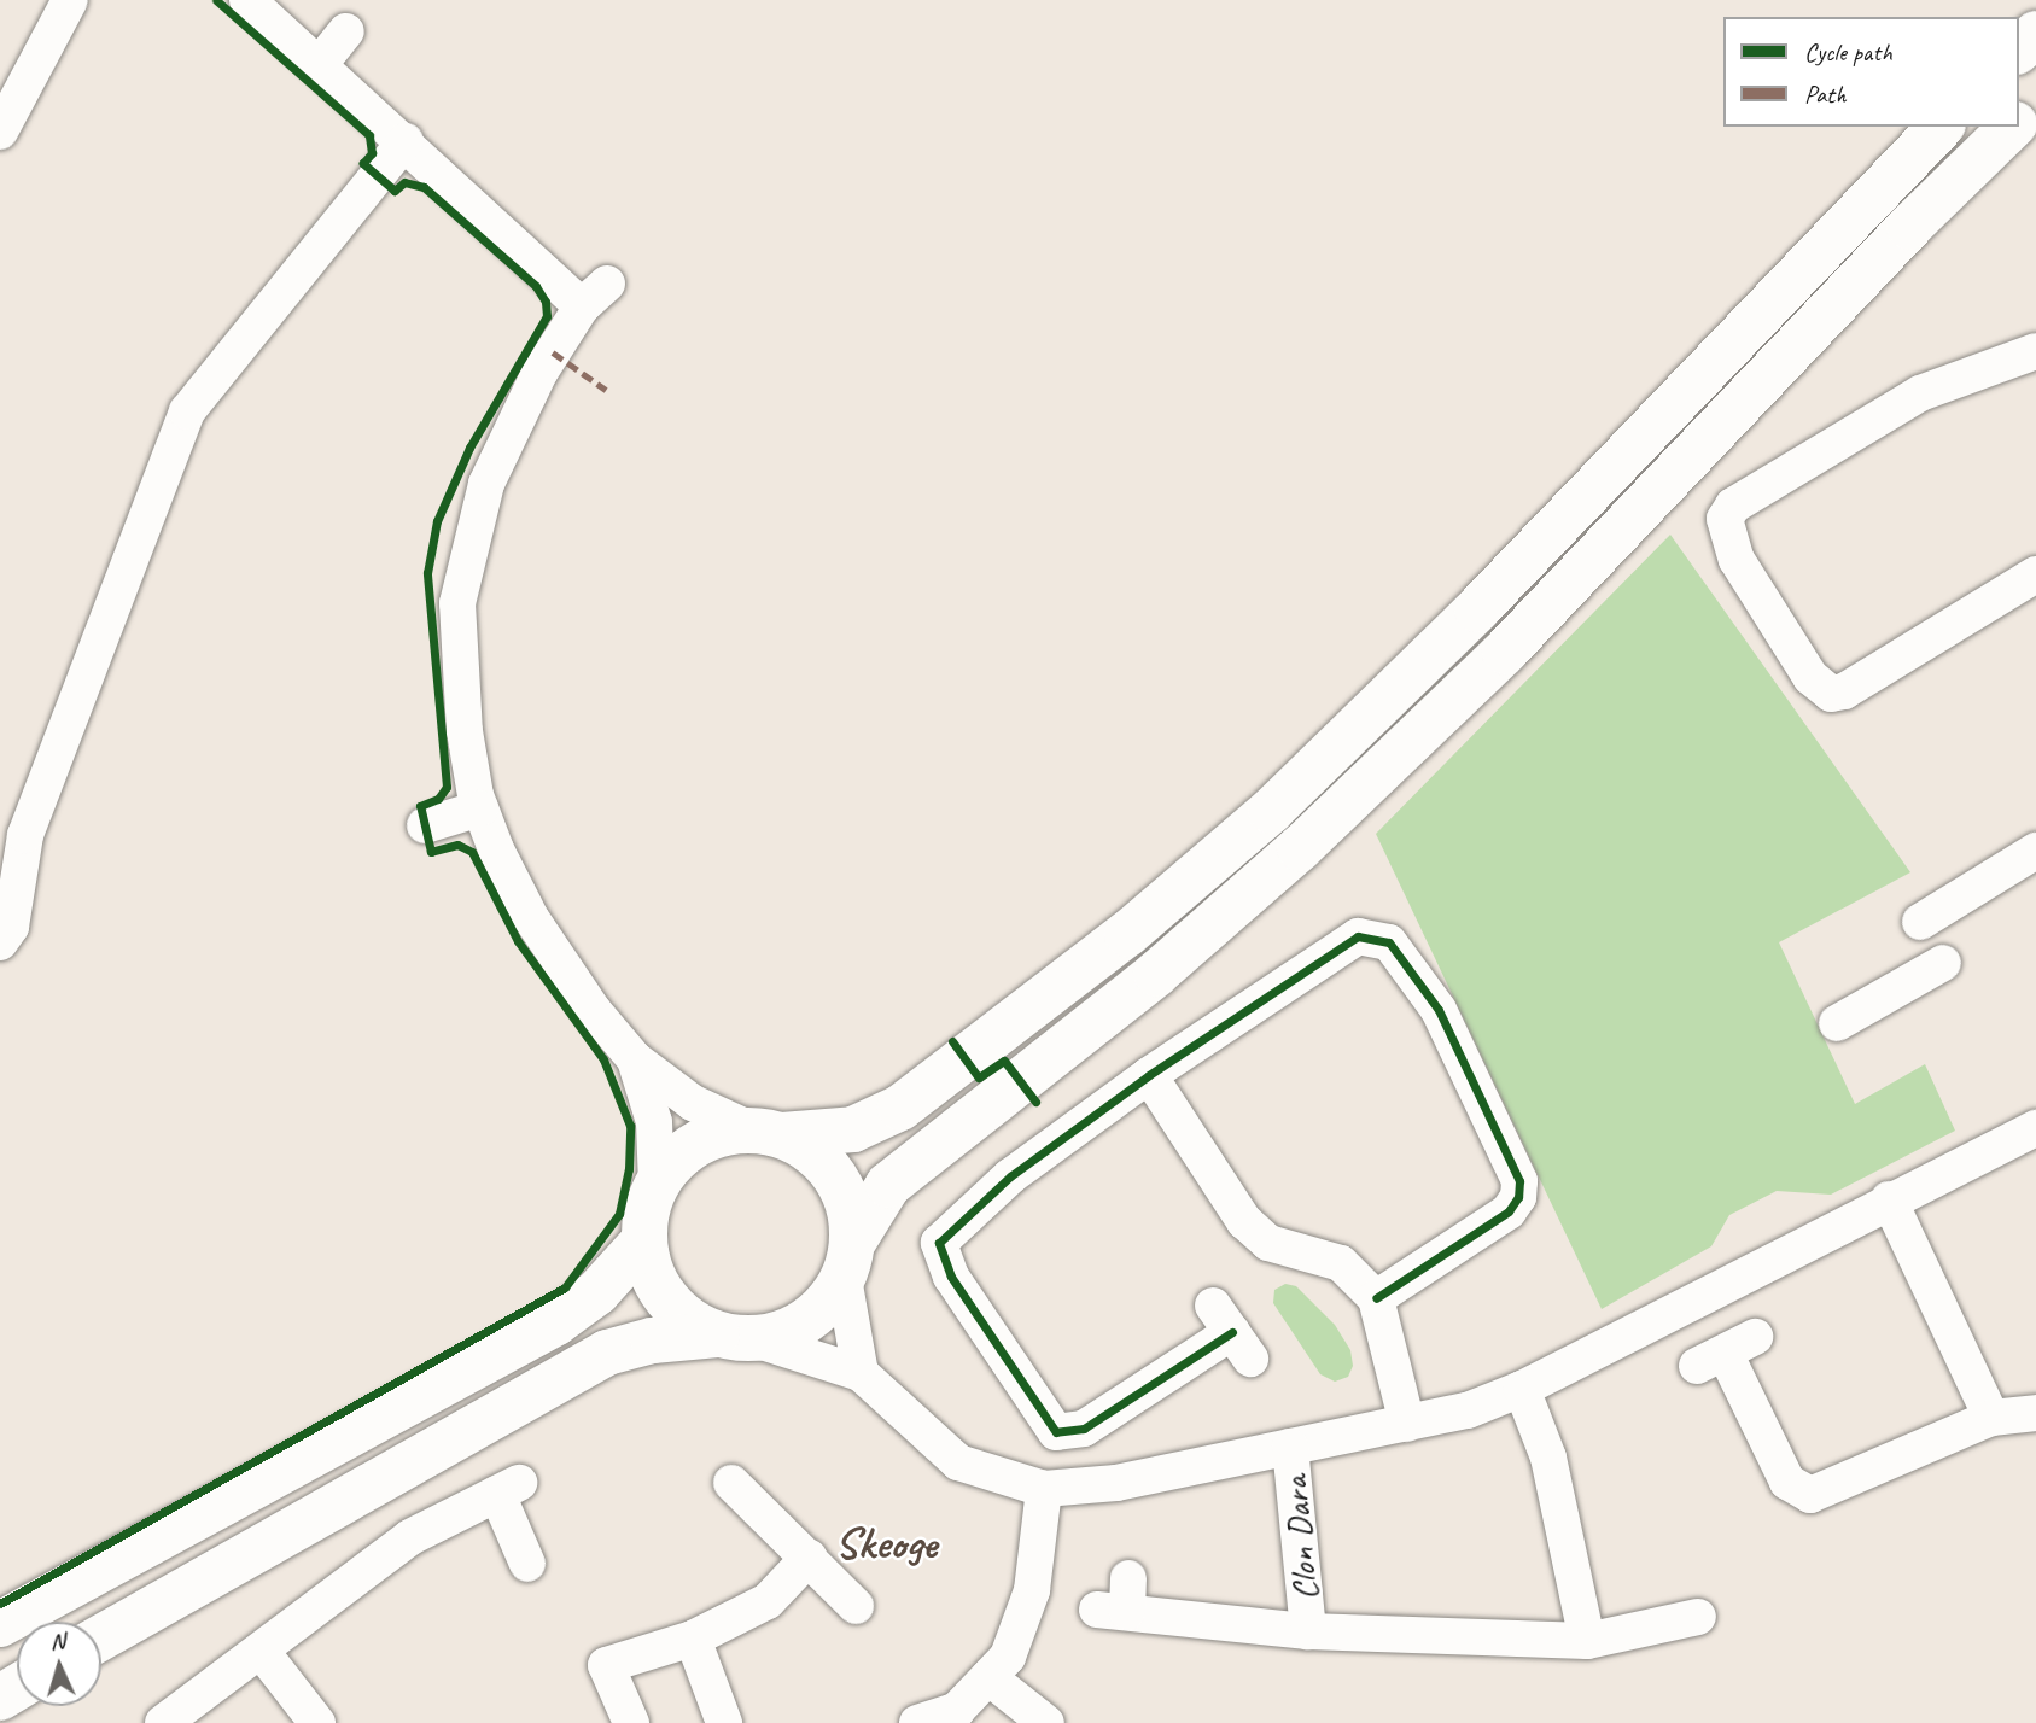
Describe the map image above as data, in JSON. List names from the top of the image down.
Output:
{
  "streets": {
    "street": ["Clon Dara"]
  },
  "districts": ["Skeoge"],
  "legend": ["Cycle path", "Path"],
  "north": "top"
}
